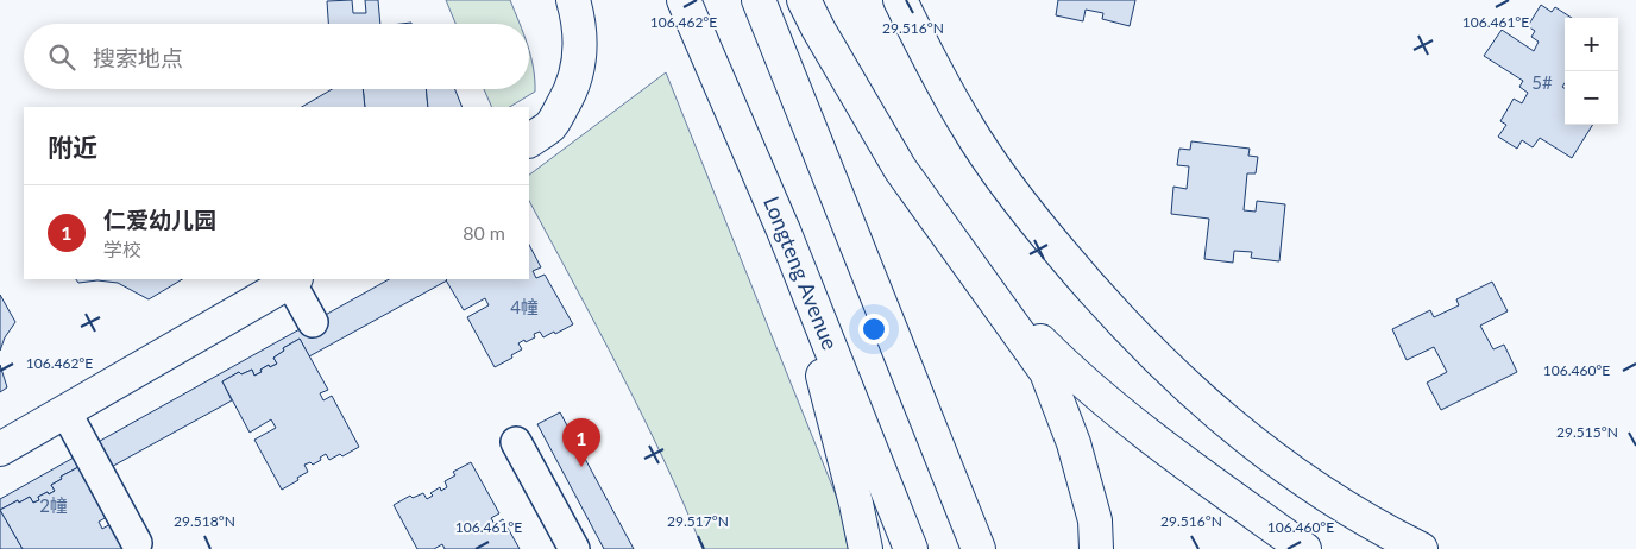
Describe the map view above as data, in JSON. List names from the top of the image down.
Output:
{
  "streets": {
    "main road": ["Longteng Avenue"]
  },
  "house_numbers": ["5#", "4幢", "2幢"],
  "page": {
    "map_buttons": ["+", "−"],
    "search": "搜索地点",
    "heading": "附近",
    "list": [
      {
        "mark": "1",
        "name": "仁爱幼儿园",
        "note": "学校",
        "value": "80 m"
      }
    ],
    "pins": "1"
  },
  "coordinates": [
    "106.462°E",
    "106.461°E",
    "29.516°N",
    "106.460°E",
    "29.515°N",
    "29.518°N",
    "29.517°N"
  ]
}
